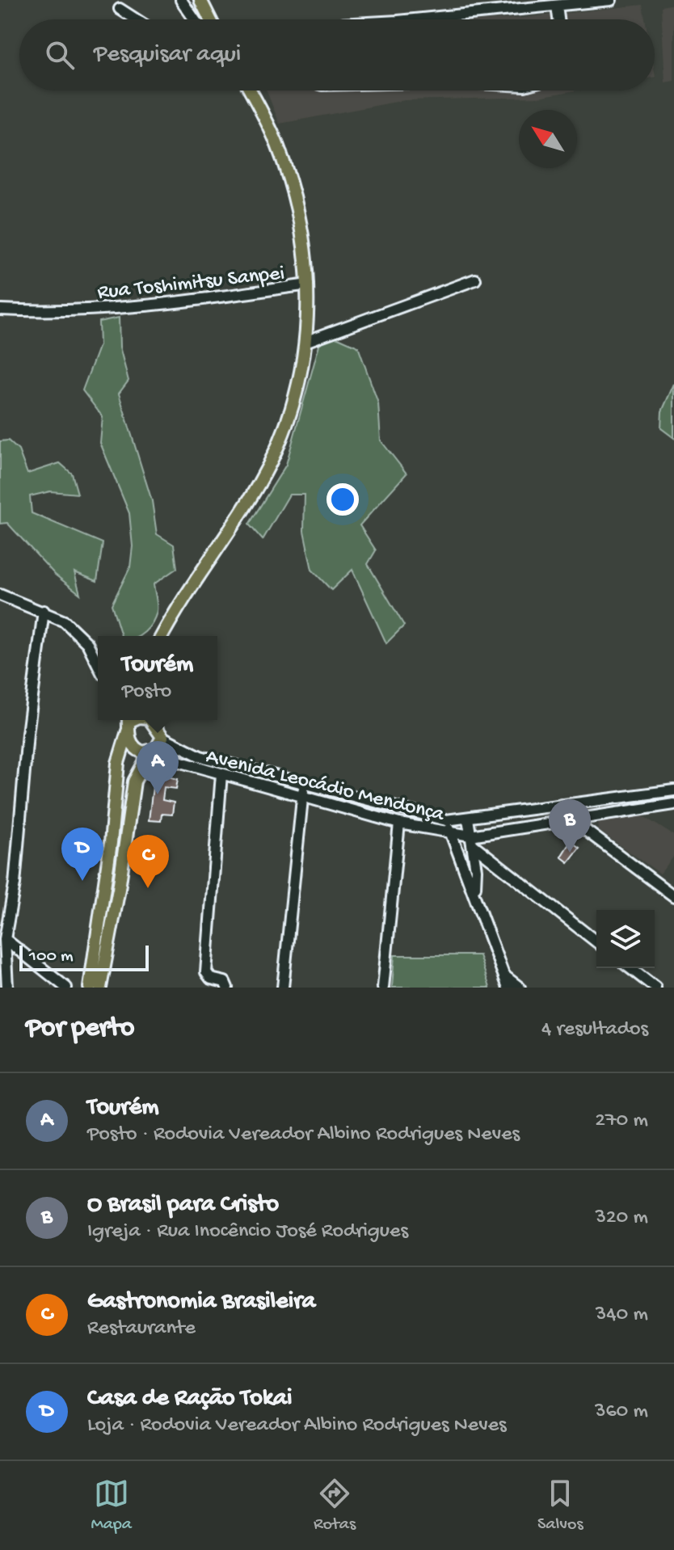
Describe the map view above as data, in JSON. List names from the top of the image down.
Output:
{
  "streets": {
    "street": ["Rua Toshimitsu Sanpei", "Avenida Leocádio Mendonça"]
  },
  "scale_bar": "100 m",
  "north": "top left",
  "page": {
    "search": "Pesquisar aqui",
    "popup": ["Tourém", "Posto"],
    "pins": [
      "A",
      "B",
      "D",
      "C"
    ],
    "scale": "100 m",
    "heading": ["Por perto", "4 resultados"],
    "list": [
      {
        "mark": "A",
        "name": "Tourém",
        "note": "Posto · Rodovia Vereador Albino Rodrigues Neves",
        "value": "270 m"
      },
      {
        "mark": "B",
        "name": "O Brasil para Cristo",
        "note": "Igreja · Rua Inocêncio José Rodrigues",
        "value": "320 m"
      },
      {
        "mark": "C",
        "name": "Gastronomia Brasileira",
        "note": "Restaurante",
        "value": "340 m"
      },
      {
        "mark": "D",
        "name": "Casa de Ração Tokai",
        "note": "Loja · Rodovia Vereador Albino Rodrigues Neves",
        "value": "360 m"
      }
    ],
    "nav": ["Mapa", "Rotas", "Salvos"]
  }
}
